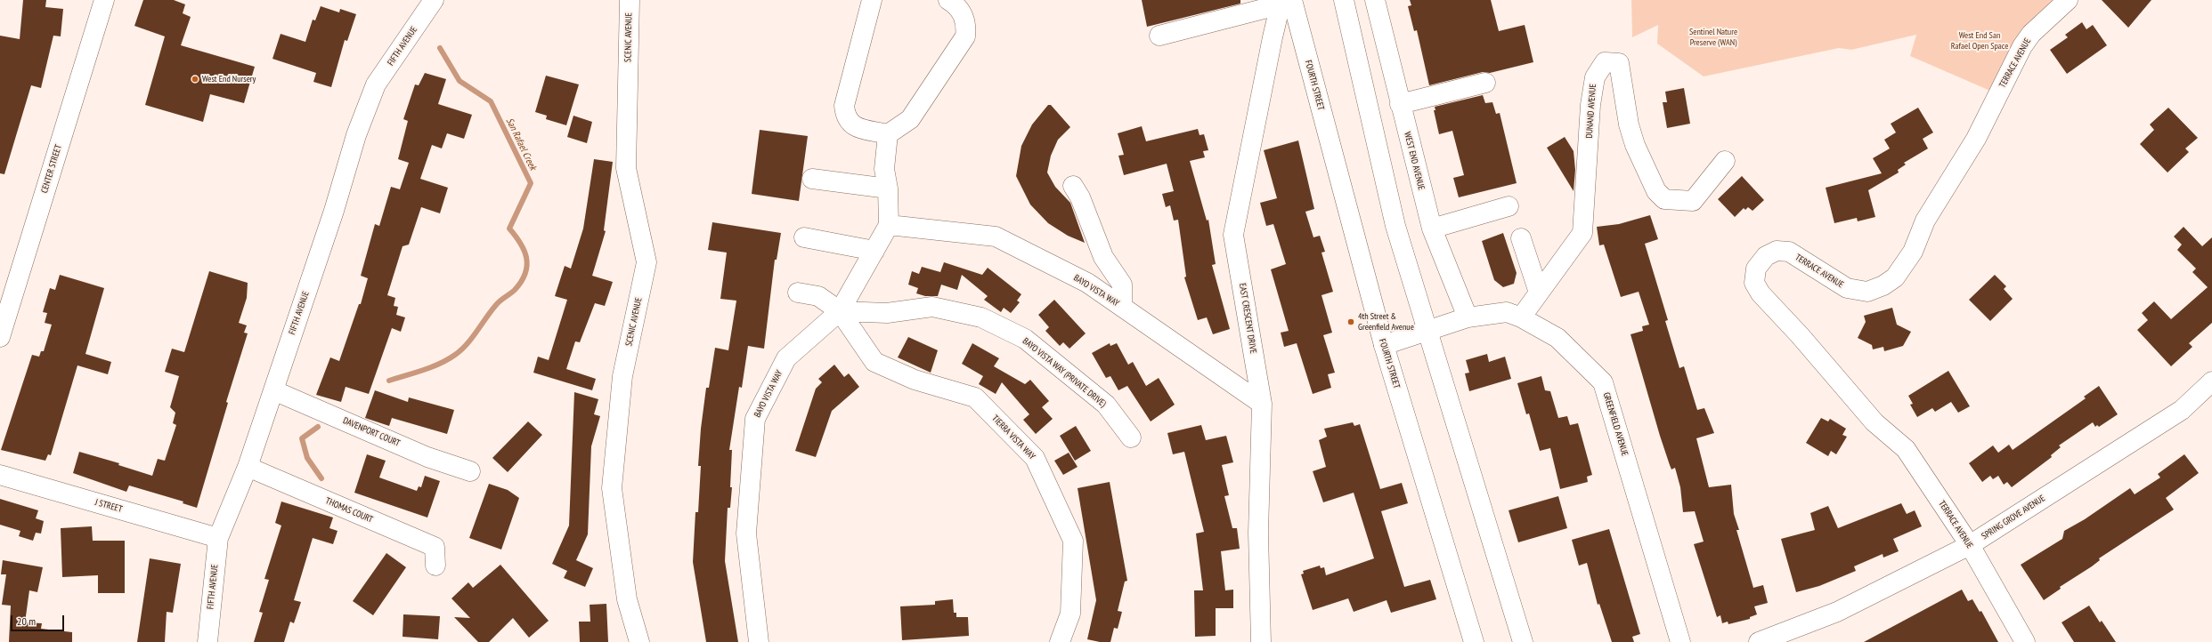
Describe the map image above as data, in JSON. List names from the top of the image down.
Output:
{
  "streets": {
    "street": [
      "SCENIC AVENUE",
      "FIFTH AVENUE",
      "TERRACE AVENUE",
      "FOURTH STREET",
      "DUNAND AVENUE",
      "WEST END AVENUE",
      "CENTER STREET",
      "BAYO VISTA WAY",
      "EAST CRESCENT DRIVE",
      "BAYO VISTA WAY (PRIVATE DRIVE)",
      "GREENFIELD AVENUE",
      "DAVENPORT COURT",
      "TIERRA VISTA WAY",
      "J STREET",
      "THOMAS COURT",
      "SPRING GROVE AVENUE"
    ]
  },
  "crossings": [
    ["FIFTH AVENUE", "DAVENPORT COURT"],
    ["FIFTH AVENUE", "J STREET"],
    ["FIFTH AVENUE", "THOMAS COURT"],
    ["TERRACE AVENUE", "SPRING GROVE AVENUE"],
    ["FOURTH STREET", "EAST CRESCENT DRIVE"],
    ["FOURTH STREET", "GREENFIELD AVENUE"],
    ["DUNAND AVENUE", "GREENFIELD AVENUE"],
    ["WEST END AVENUE", "GREENFIELD AVENUE"],
    ["BAYO VISTA WAY", "EAST CRESCENT DRIVE"],
    ["BAYO VISTA WAY", "BAYO VISTA WAY (PRIVATE DRIVE)"],
    ["BAYO VISTA WAY", "TIERRA VISTA WAY"],
    ["BAYO VISTA WAY (PRIVATE DRIVE)", "TIERRA VISTA WAY"]
  ],
  "water": ["San Rafael Creek"],
  "parks": ["Sentinel Nature Preserve (WAN)", "West End San Rafael Open Space"],
  "places": ["West End Nursery", "4th Street & Greenfield Avenue"],
  "scale_bar": "20 m"
}
